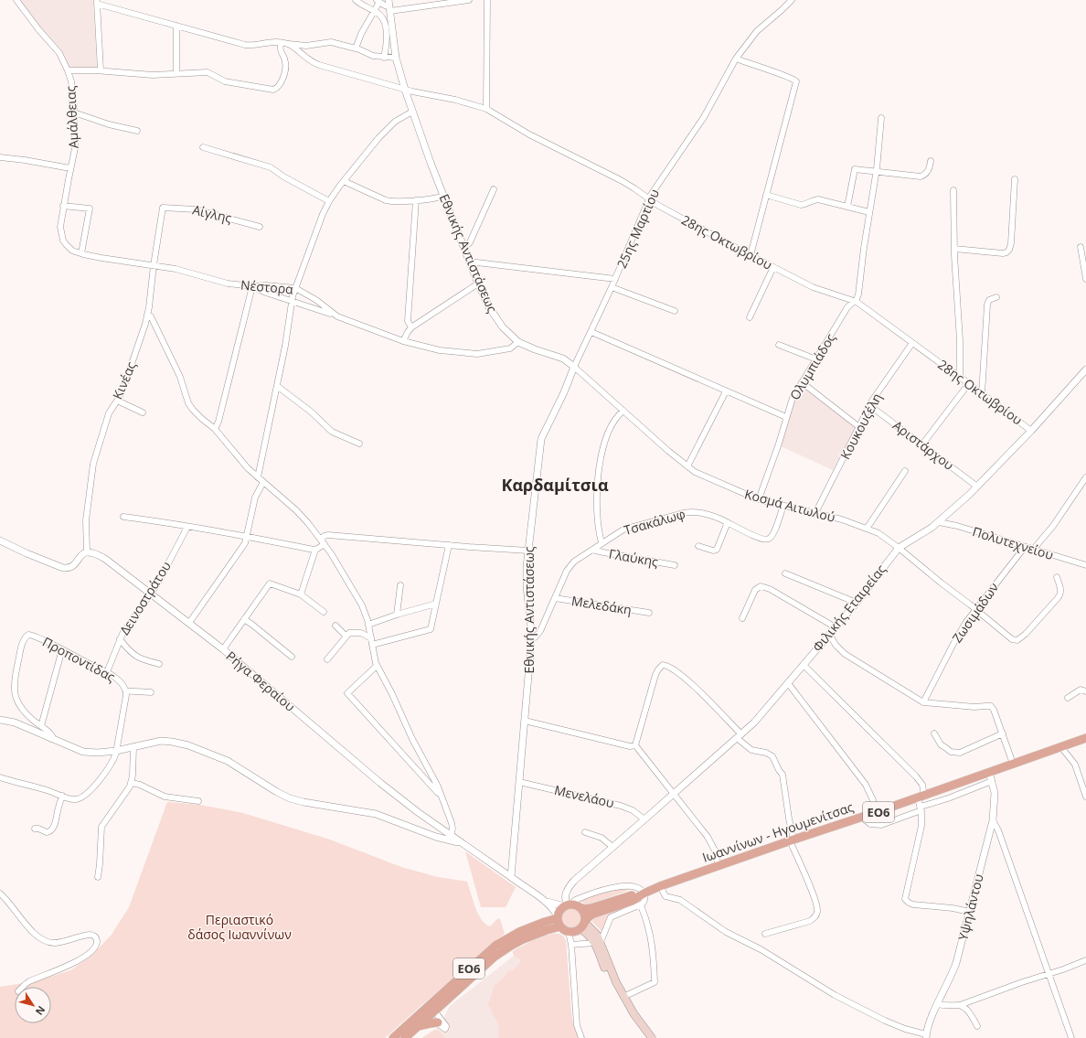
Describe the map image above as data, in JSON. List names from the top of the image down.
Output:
{
  "streets": {
    "main road": ["ΕΟ6", "Ιωαννίνων - Ηγουμενίτσας"],
    "street": [
      "Αμάλθειας",
      "Αίγλης",
      "25ης Μαρτίου",
      "28ης Οκτωβρίου",
      "Εθνικής Αντιστάσεως",
      "Νέστορα",
      "Ολυμπιάδος",
      "Κινέας",
      "Κουκουζέλη",
      "Αριστάρχου",
      "Κοσμά Αιτωλού",
      "Τσακάλωφ",
      "Πολυτεχνείου",
      "Γλαύκης",
      "Δεινοστράτου",
      "Μελεδάκη",
      "Φιλικής Εταιρείας",
      "Ζωσιμάδων",
      "Προποντίδας",
      "Ρήγα Φεραίου",
      "Μενελάου",
      "Υψηλάντου"
    ]
  },
  "crossings": [
    ["Αμάλθειας", "Νέστορα"],
    ["Αίγλης", "Κινέας"],
    ["25ης Μαρτίου", "28ης Οκτωβρίου"],
    ["25ης Μαρτίου", "Εθνικής Αντιστάσεως"],
    ["25ης Μαρτίου", "Κοσμά Αιτωλού"],
    ["28ης Οκτωβρίου", "Εθνικής Αντιστάσεως"],
    ["28ης Οκτωβρίου", "Ολυμπιάδος"],
    ["28ης Οκτωβρίου", "Κουκουζέλη"],
    ["28ης Οκτωβρίου", "Φιλικής Εταιρείας"],
    ["Εθνικής Αντιστάσεως", "Νέστορα"],
    ["Εθνικής Αντιστάσεως", "Κοσμά Αιτωλού"],
    ["Εθνικής Αντιστάσεως", "Τσακάλωφ"],
    ["Εθνικής Αντιστάσεως", "Ρήγα Φεραίου"],
    ["Εθνικής Αντιστάσεως", "Μενελάου"],
    ["Νέστορα", "Κινέας"],
    ["Ολυμπιάδος", "Κοσμά Αιτωλού"],
    ["Κινέας", "Ρήγα Φεραίου"],
    ["Κουκουζέλη", "Αριστάρχου"],
    ["Κουκουζέλη", "Κοσμά Αιτωλού"],
    ["Αριστάρχου", "Φιλικής Εταιρείας"],
    ["Κοσμά Αιτωλού", "Τσακάλωφ"],
    ["Κοσμά Αιτωλού", "Φιλικής Εταιρείας"],
    ["Κοσμά Αιτωλού", "Ζωσιμάδων"],
    ["Τσακάλωφ", "Γλαύκης"],
    ["Τσακάλωφ", "Μελεδάκη"],
    ["Πολυτεχνείου", "Φιλικής Εταιρείας"],
    ["Πολυτεχνείου", "Ζωσιμάδων"],
    ["Δεινοστράτου", "Προποντίδας"],
    ["Δεινοστράτου", "Ρήγα Φεραίου"],
    ["Φιλικής Εταιρείας", "Μενελάου"],
    ["Φιλικής Εταιρείας", "ΕΟ6"],
    ["Φιλικής Εταιρείας", "Ιωαννίνων - Ηγουμενίτσας"],
    ["ΕΟ6", "Ιωαννίνων - Ηγουμενίτσας"],
    ["Ιωαννίνων - Ηγουμενίτσας", "Υψηλάντου"]
  ],
  "districts": ["Καρδαμίτσια"],
  "parks": ["Περιαστικό δάσος Ιωαννίνων"],
  "north": "bottom right"
}
